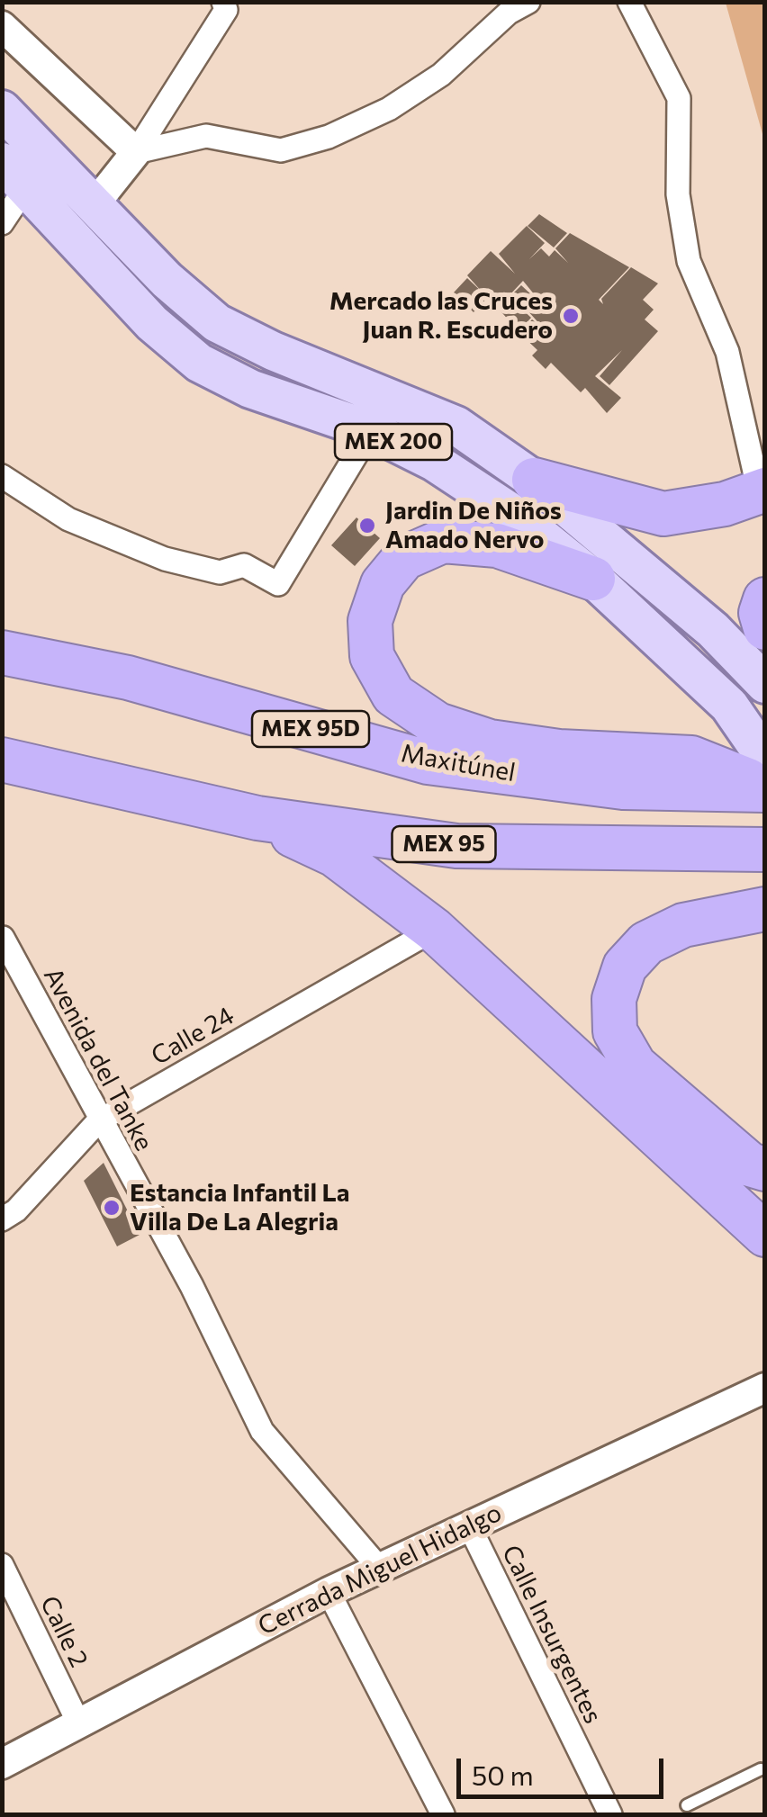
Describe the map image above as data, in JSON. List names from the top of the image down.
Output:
{
  "streets": {
    "highway": ["MEX 95D", "Maxitúnel", "MEX 95"],
    "main road": ["MEX 200"],
    "street": [
      "Calle 24",
      "Avenida del Tanke",
      "Cerrada Miguel Hidalgo",
      "Calle 2",
      "Calle Insurgentes"
    ]
  },
  "crossings": [
    ["Calle 24", "Avenida del Tanke"],
    ["Avenida del Tanke", "Cerrada Miguel Hidalgo"],
    ["Cerrada Miguel Hidalgo", "Calle 2"],
    ["Cerrada Miguel Hidalgo", "Calle Insurgentes"]
  ],
  "places": ["Mercado las Cruces Juan R. Escudero", "Jardin De Niños Amado Nervo", "Estancia Infantil La Villa De La Alegria"],
  "scale_bar": "50 m"
}
